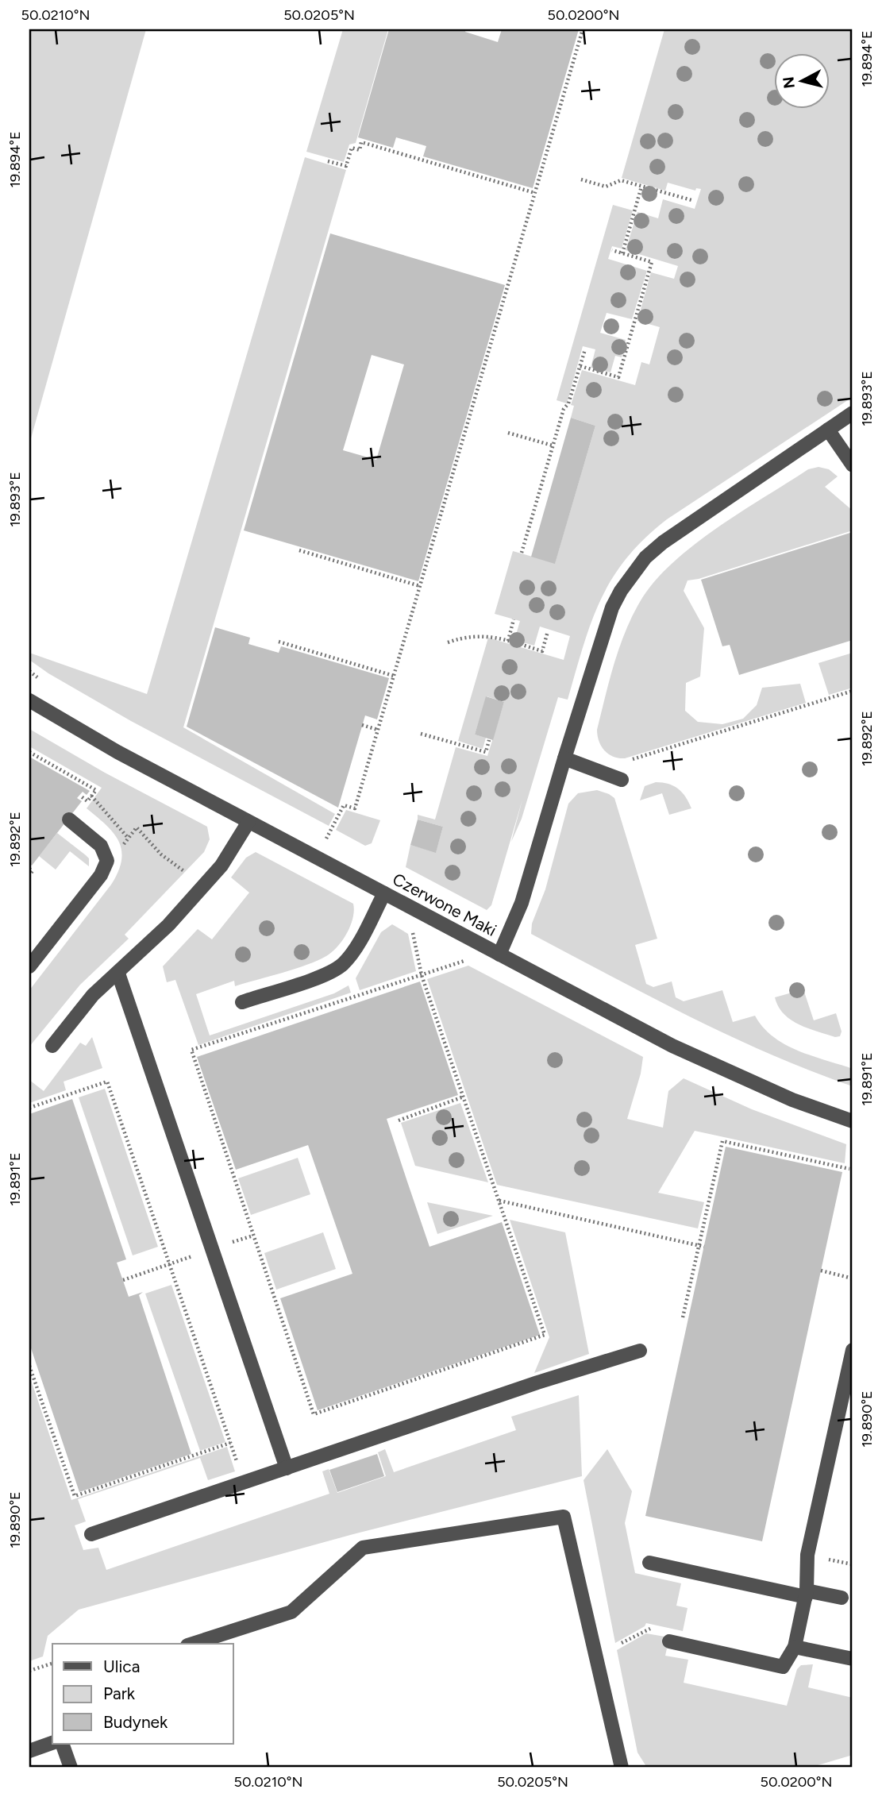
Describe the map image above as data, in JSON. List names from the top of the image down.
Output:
{
  "streets": {
    "street": ["Czerwone Maki"]
  },
  "legend": ["Ulica", "Park", "Budynek"],
  "north": "left",
  "coordinates": [
    "50.0210°N",
    "50.0205°N",
    "50.0200°N",
    "19.894°E",
    "19.893°E",
    "19.892°E",
    "19.891°E",
    "19.890°E"
  ]
}
